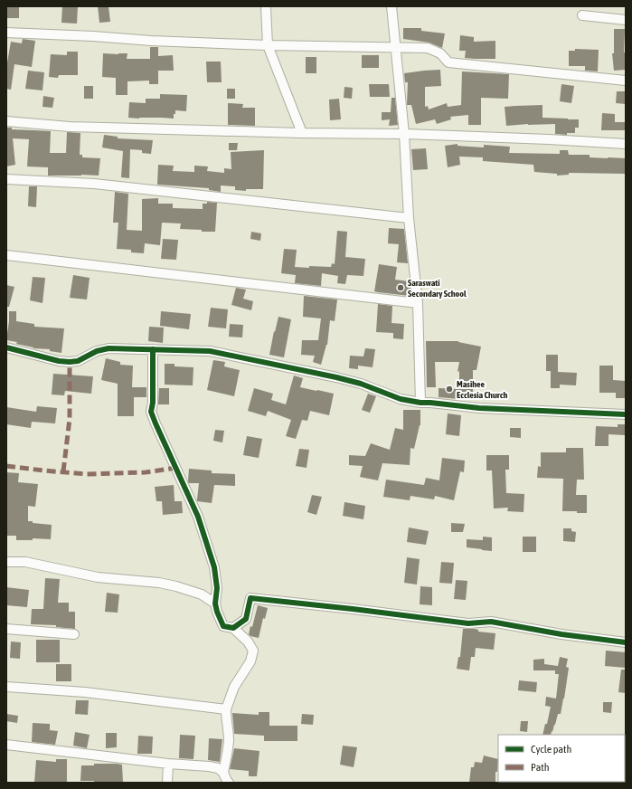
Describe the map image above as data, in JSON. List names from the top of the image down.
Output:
{
  "places": ["Saraswati Secondary School", "Masihee Ecclesia Church"],
  "legend": ["Cycle path", "Path"]
}
